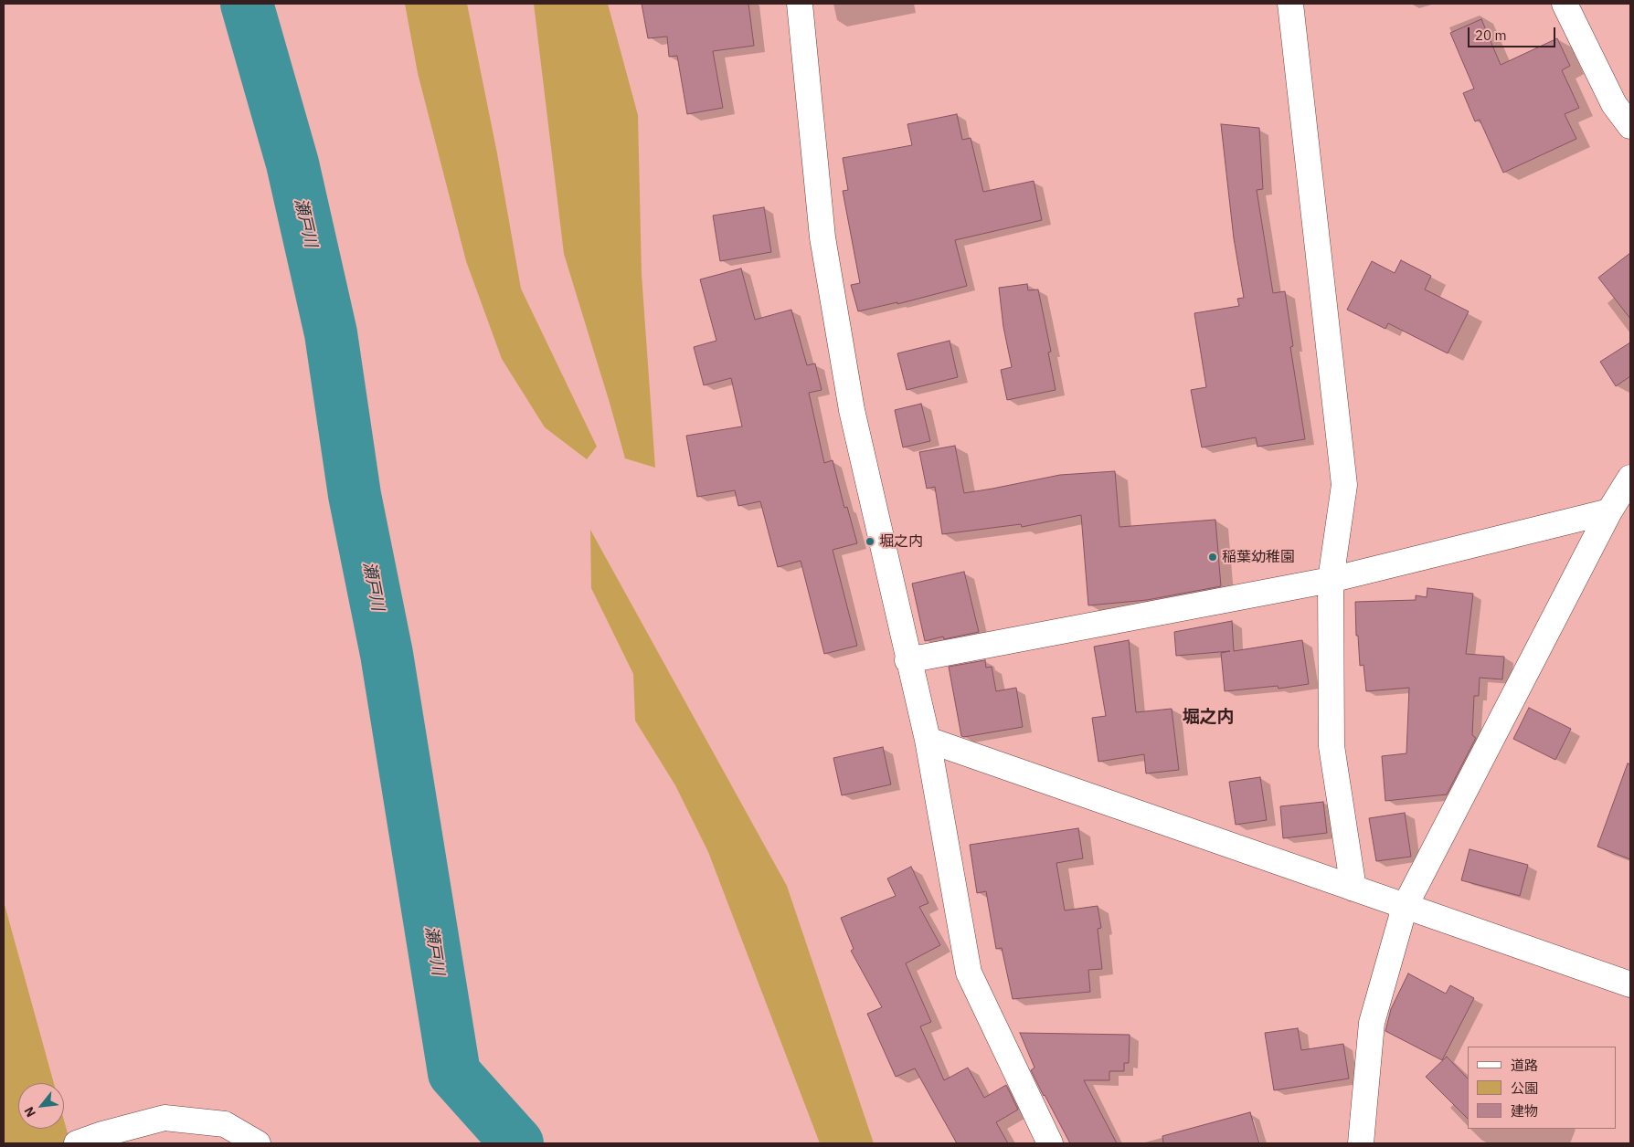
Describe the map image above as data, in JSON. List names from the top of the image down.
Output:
{
  "districts": ["堀之内"],
  "water": ["瀬戸川"],
  "places": ["堀之内", "稲葉幼稚園"],
  "legend": ["道路", "公園", "建物"],
  "scale_bar": "20 m",
  "north": "bottom left"
}
